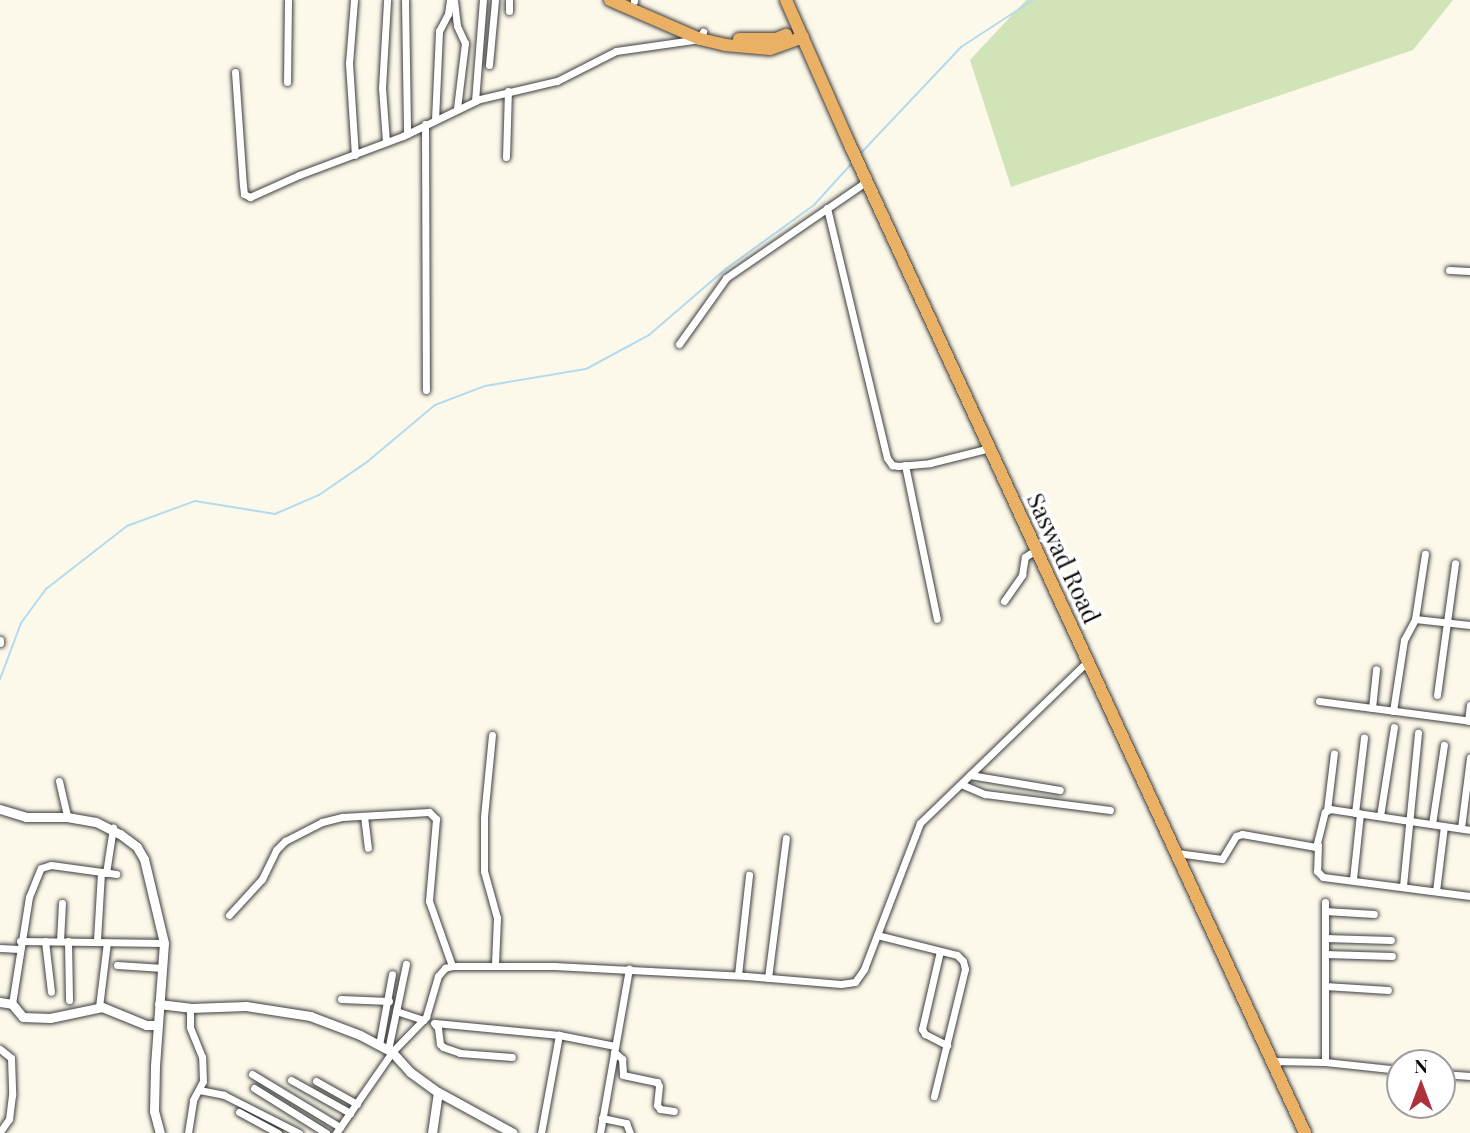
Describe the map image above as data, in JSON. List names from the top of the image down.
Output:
{
  "streets": {
    "highway": ["Saswad Road"]
  },
  "north": "top"
}
